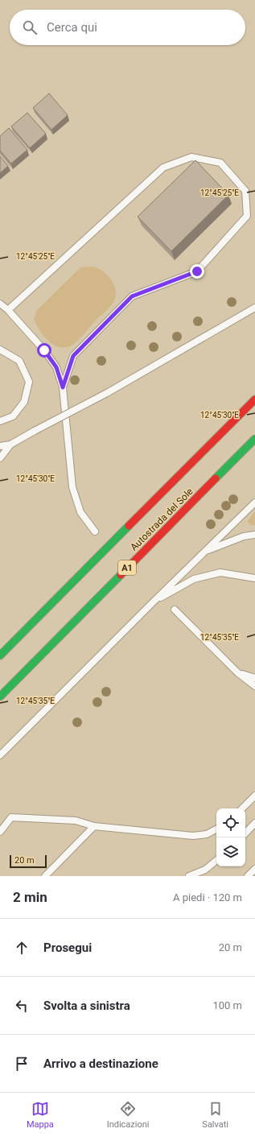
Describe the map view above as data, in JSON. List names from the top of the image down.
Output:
{
  "streets": {
    "highway": ["Autostrada del Sole", "A1"]
  },
  "scale_bar": "20 m",
  "page": {
    "search": "Cerca qui",
    "scale": "20 m",
    "heading": ["2 min", "A piedi · 120 m"],
    "list": [
      ["Prosegui", "20 m"],
      ["Svolta a sinistra", "100 m"],
      "Arrivo a destinazione"
    ],
    "nav": ["Mappa", "Indicazioni", "Salvati"]
  },
  "coordinates": ["12°45'25\"E", "12°45'30\"E", "12°45'35\"E"]
}
